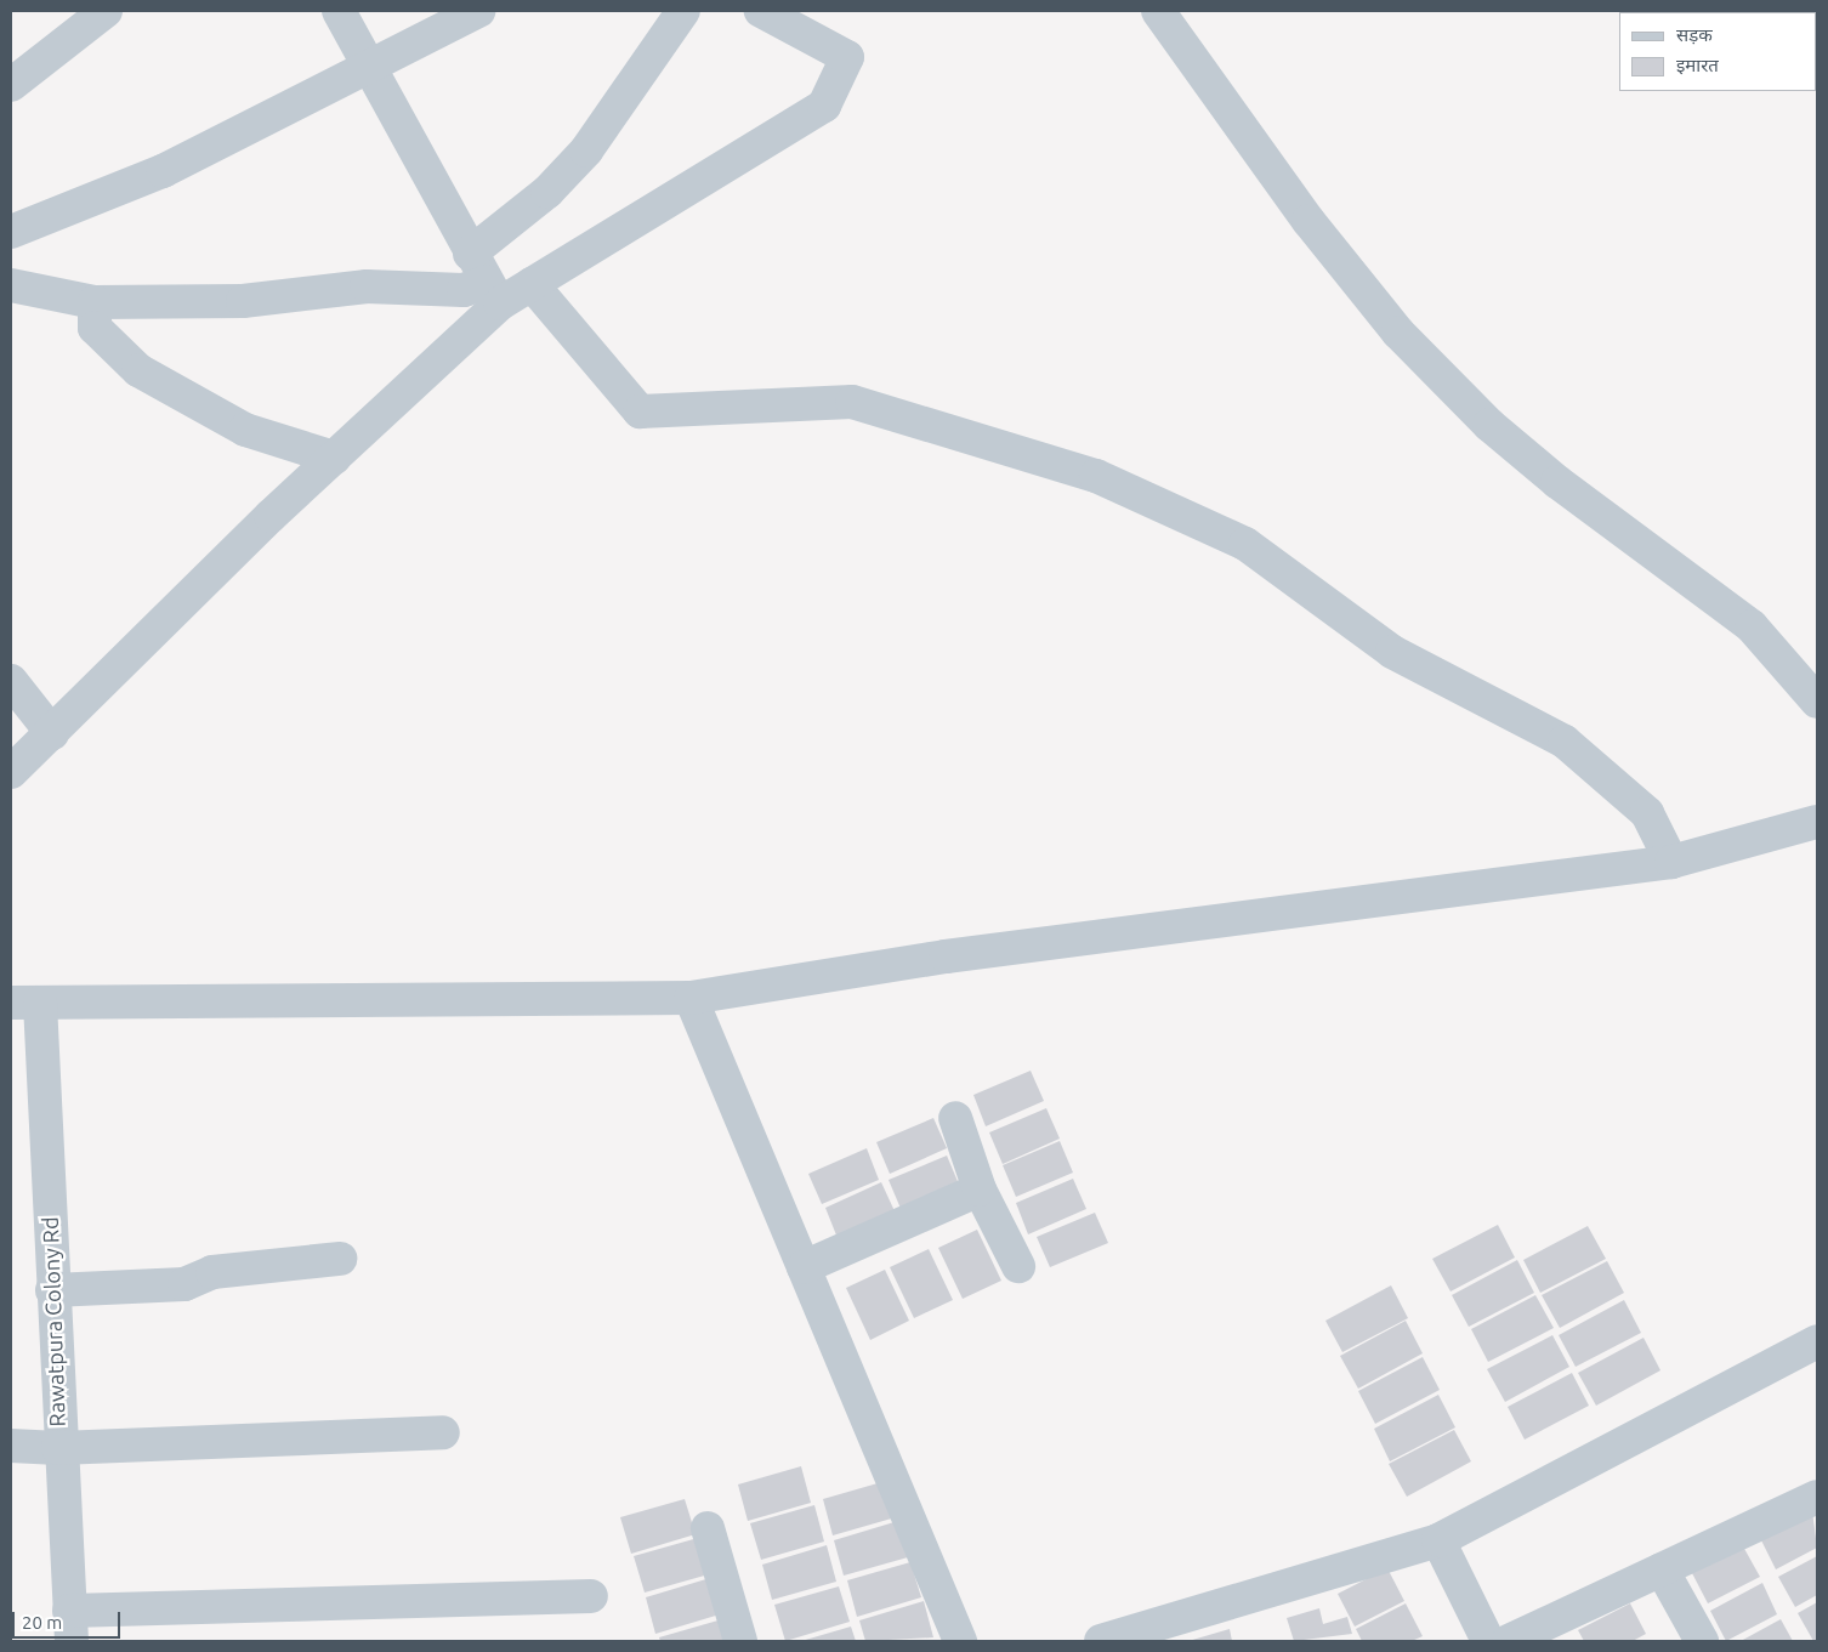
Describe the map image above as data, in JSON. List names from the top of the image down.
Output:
{
  "streets": {
    "street": ["Rawatpura Colony Rd"]
  },
  "legend": ["सड़क", "इमारत"],
  "scale_bar": "20 m"
}
